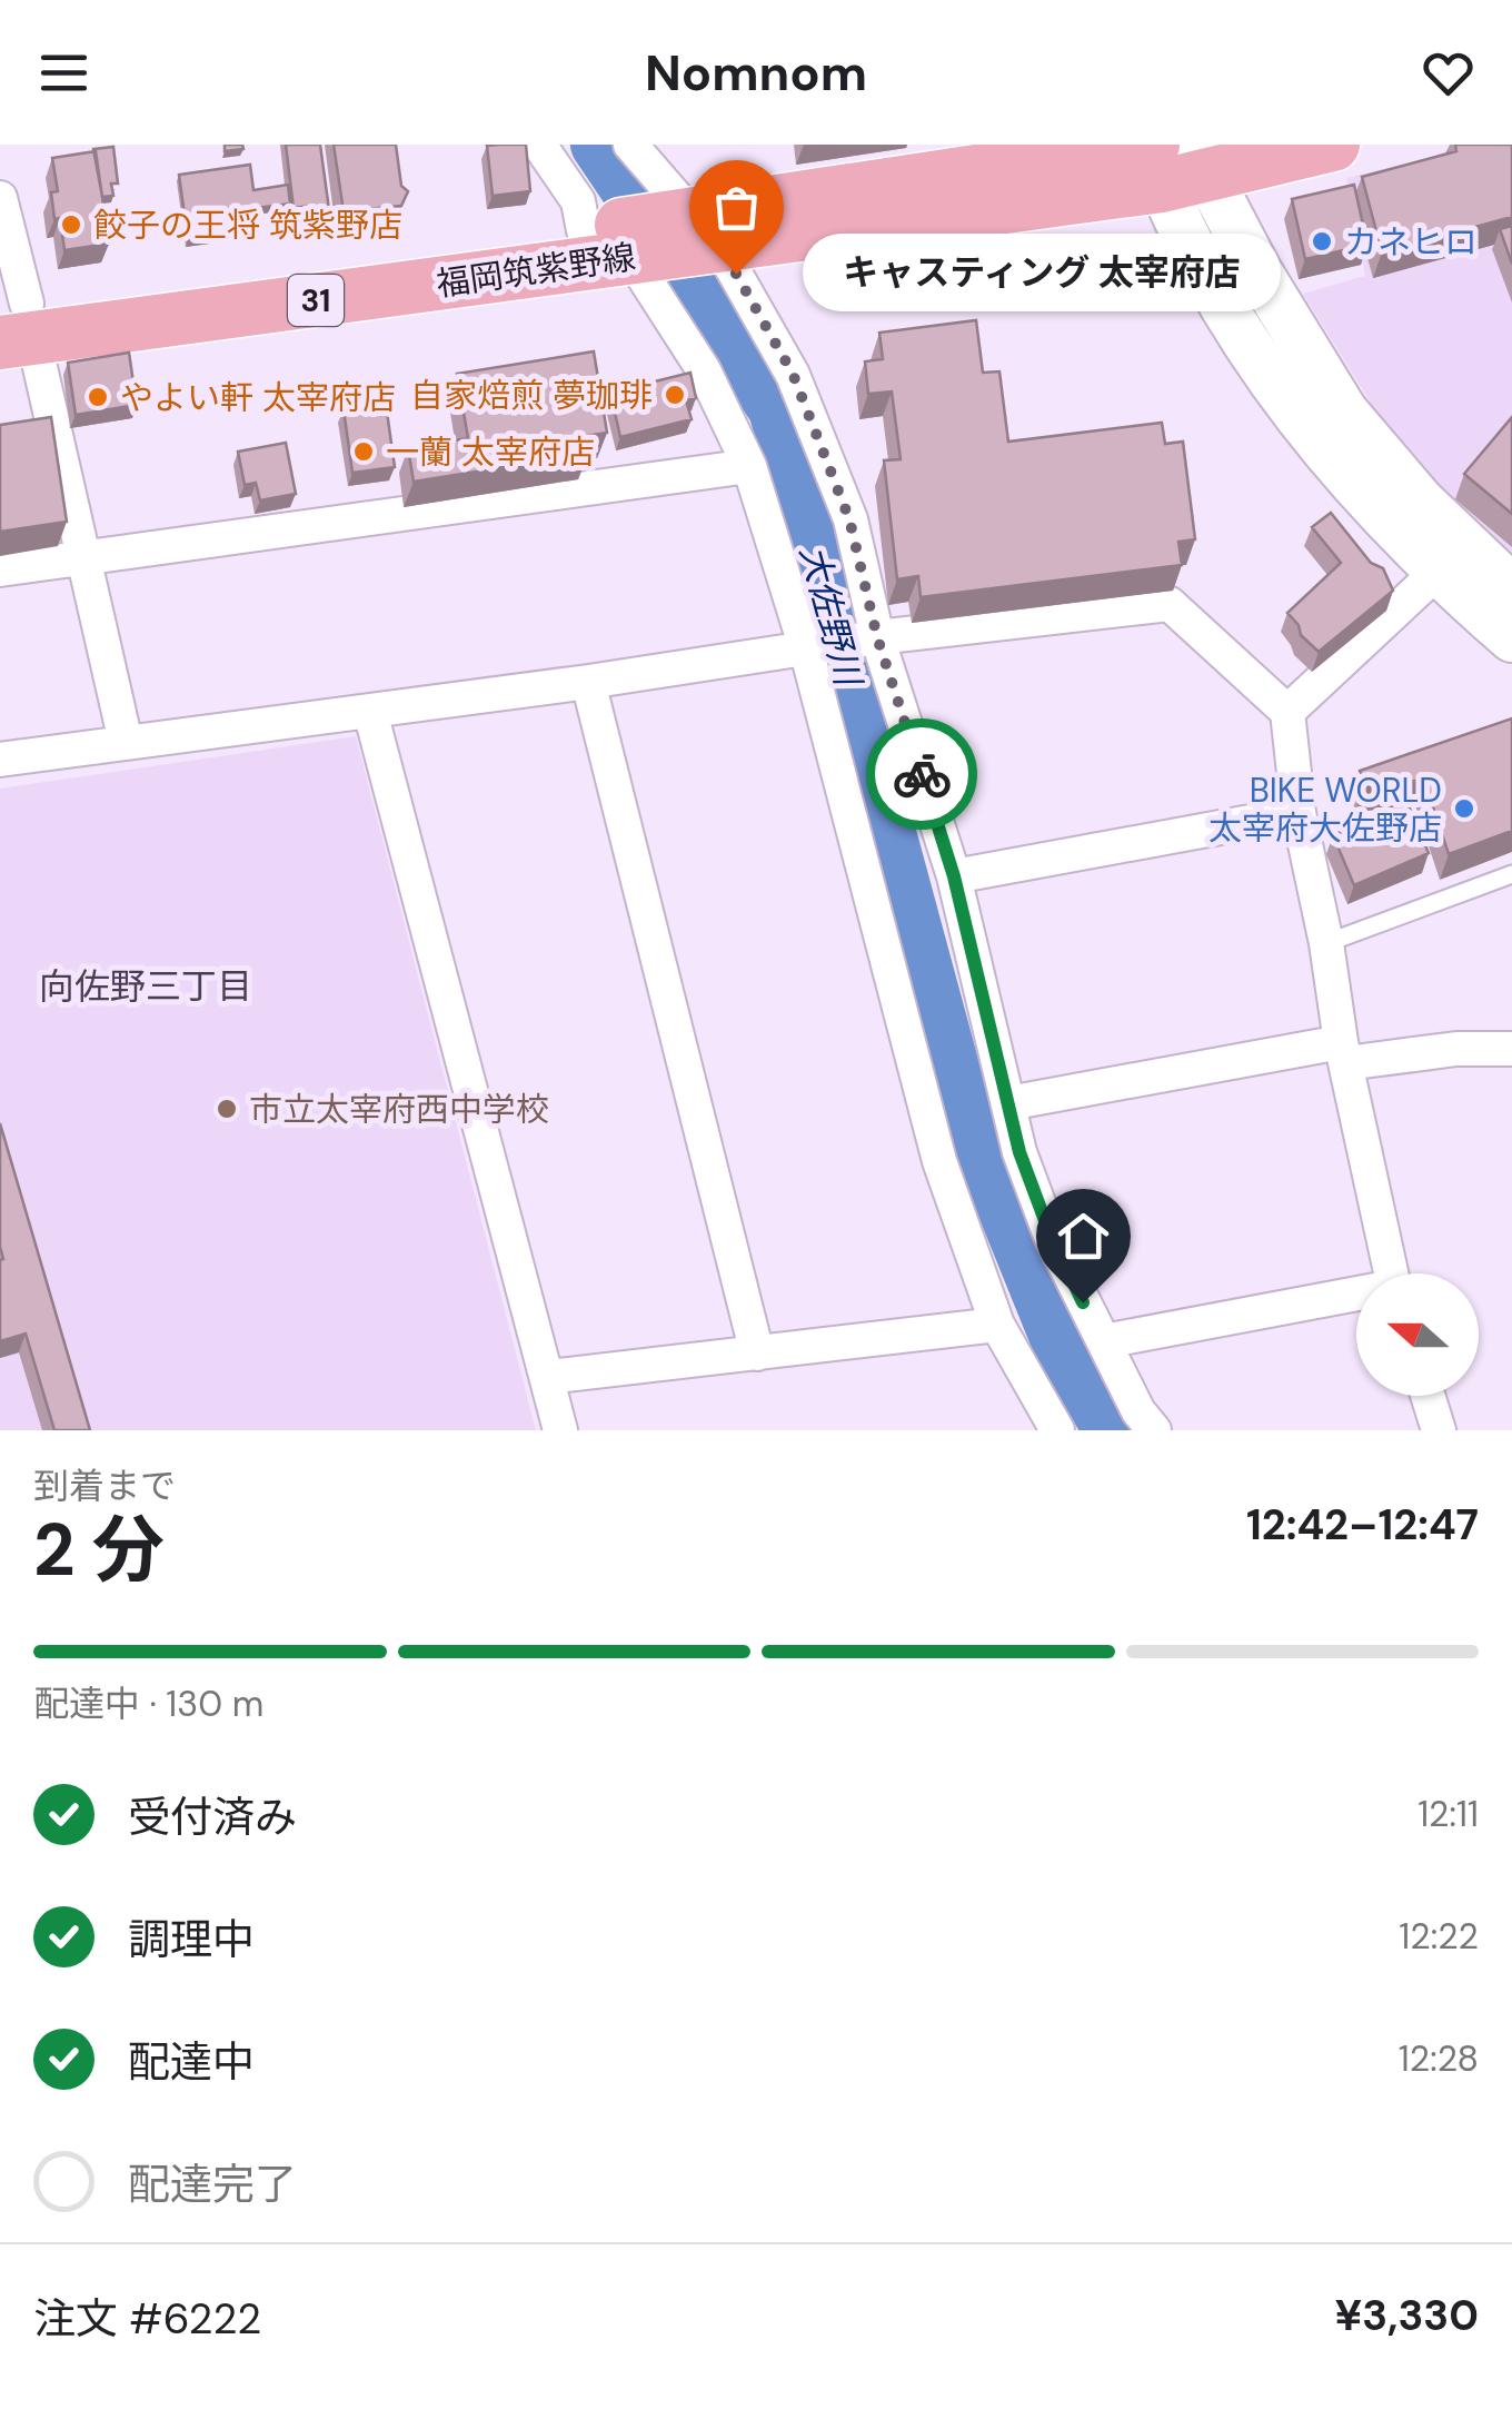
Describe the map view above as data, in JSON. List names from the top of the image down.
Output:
{
  "streets": {
    "main road": ["福岡筑紫野線", "31"]
  },
  "districts": ["向佐野三丁目"],
  "water": ["大佐野川"],
  "places": [
    "餃子の王将 筑紫野店",
    "カネヒロ",
    "キャスティング 太宰府店",
    "自家焙煎 夢珈琲",
    "やよい軒 太宰府店",
    "一蘭 太宰府店",
    "BIKE WORLD 太宰府大佐野店",
    "市立太宰府西中学校"
  ],
  "north": "left",
  "page": {
    "header": "Nomnom",
    "bubble": "キャスティング 太宰府店",
    "heading": ["2 分", "到着まで", "12:42–12:47"],
    "panel": ["注文 #6222", "¥3,330"],
    "bar": "配達中 · 130 m",
    "list": [
      ["受付済み", "12:11"],
      ["調理中", "12:22"],
      ["配達中", "12:28"],
      "配達完了"
    ]
  }
}
